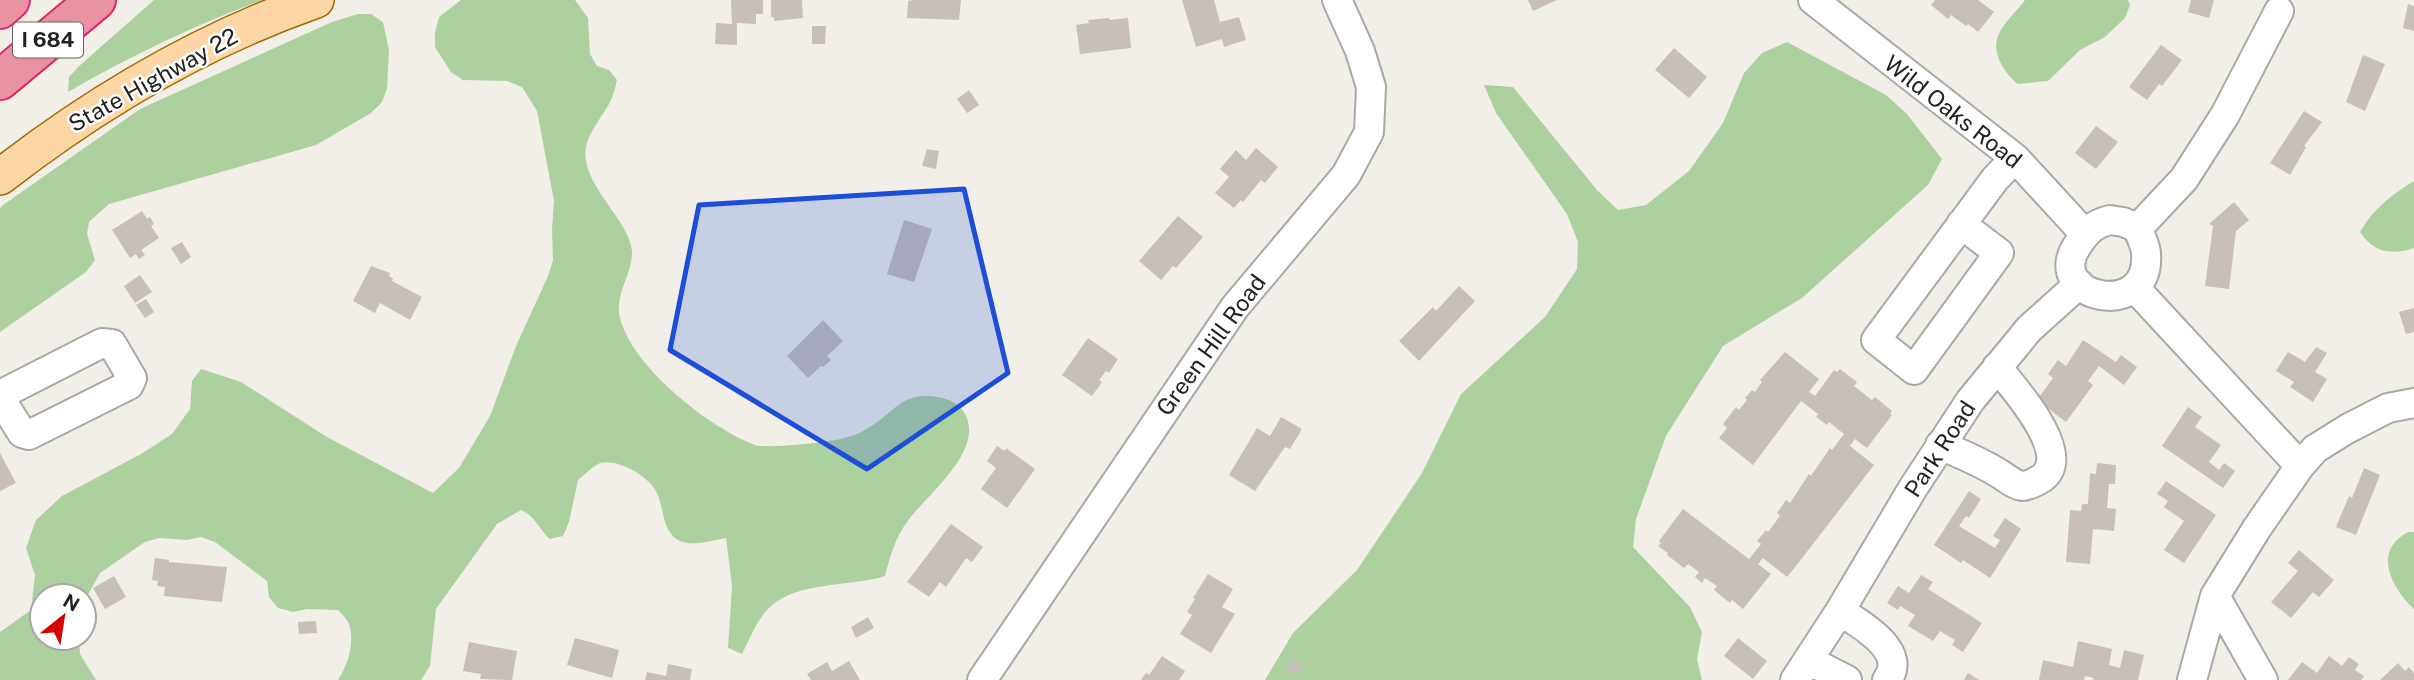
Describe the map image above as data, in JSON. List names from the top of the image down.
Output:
{
  "streets": {
    "highway": ["I 684"],
    "main road": ["State Highway 22"],
    "street": ["Wild Oaks Road", "Green Hill Road", "Park Road"]
  },
  "crossings": [
    ["Wild Oaks Road", "Park Road"]
  ],
  "north": "top right"
}
